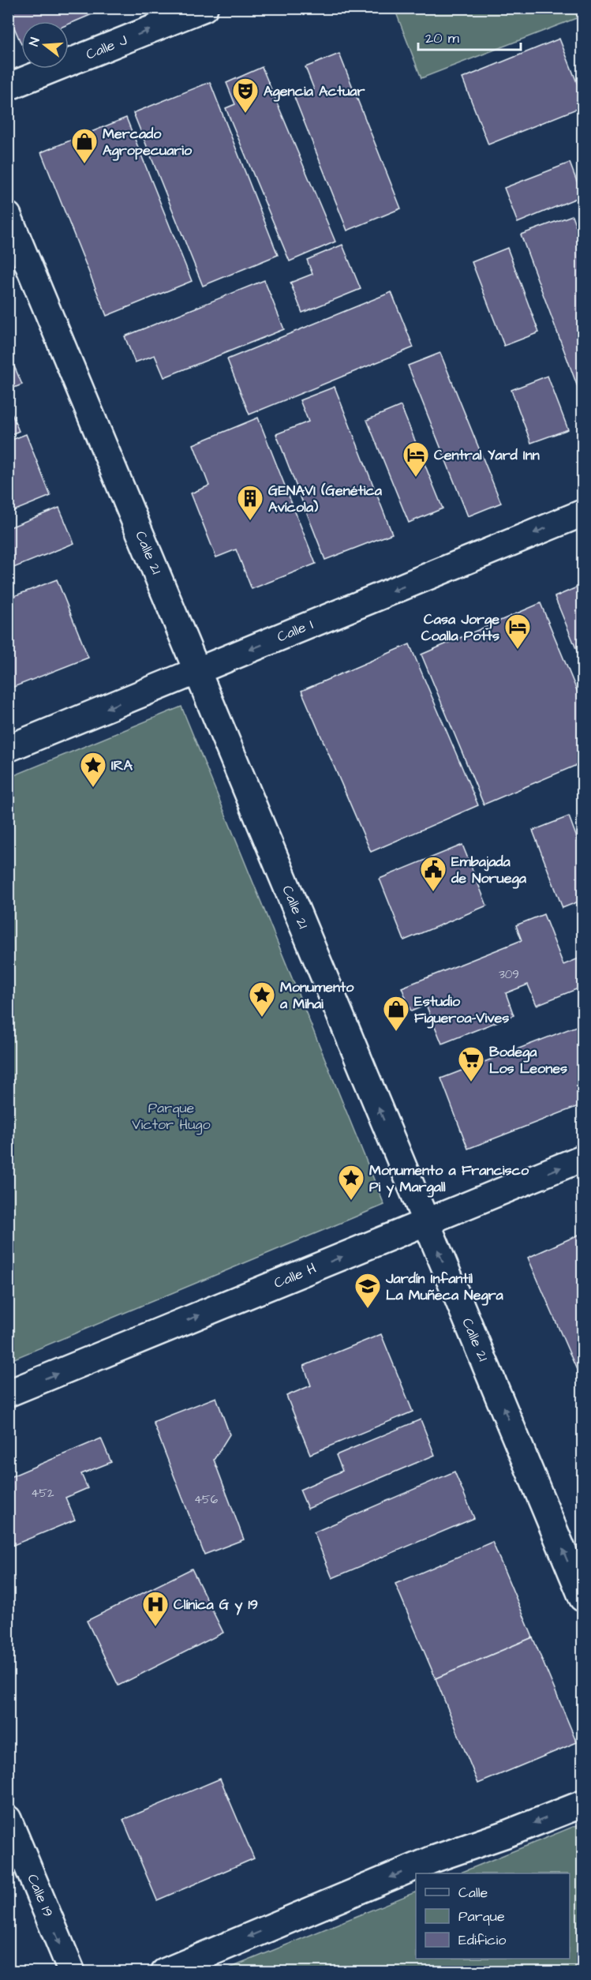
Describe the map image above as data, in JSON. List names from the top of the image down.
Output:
{
  "streets": {
    "street": [
      "Calle J",
      "Calle 21",
      "Calle I",
      "Calle H",
      "Calle 19"
    ]
  },
  "crossings": [
    ["Calle 21", "Calle I"],
    ["Calle 21", "Calle H"]
  ],
  "one_way": [
    "Calle J",
    "Calle 21",
    "Calle I",
    "Calle H",
    "Calle 19"
  ],
  "parks": ["Parque Victor Hugo"],
  "places": {
    "theatre": ["Agencia Actuar"],
    "shop": ["Mercado Agropecuario", "Estudio Figueroa-Vives"],
    "hotel": ["Central Yard Inn", "Casa Jorge Coalla Potts"],
    "building": ["GENAVI (Genética Avícola)"],
    "place": ["IRA", "Monumento a Mihai", "Monumento a Francisco Pi y Margall"],
    "public building": ["Embajada de Noruega"],
    "supermarket": ["Bodega Los Leones"],
    "school or university": ["Jardín Infantil La Muñeca Negra"],
    "hospital": ["Clínica G y 19"]
  },
  "house_numbers": ["309", "452", "456"],
  "legend": ["Calle", "Parque", "Edificio"],
  "scale_bar": "20 m",
  "north": "left"
}
